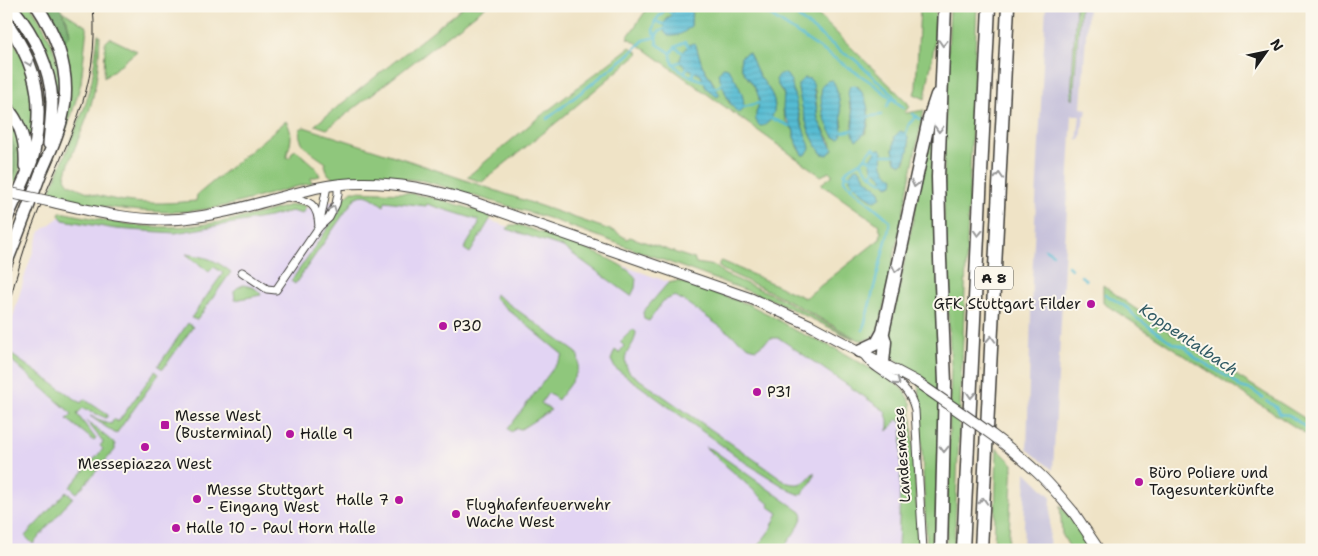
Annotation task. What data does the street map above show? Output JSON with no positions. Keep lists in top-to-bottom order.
{
  "streets": {
    "highway": ["A 8"],
    "street": ["Landesmesse"]
  },
  "one_way": ["Landesmesse"],
  "water": ["Koppentalbach"],
  "places": {
    "other": [
      "GFK Stuttgart Filder",
      "P30",
      "P31",
      "Halle 9",
      "Messepiazza West",
      "Büro Poliere und Tagesunterkünfte",
      "Messe Stuttgart - Eingang West",
      "Halle 7",
      "Flughafenfeuerwehr Wache West",
      "Halle 10 - Paul Horn Halle"
    ],
    "transit": ["Messe West (Busterminal)"]
  },
  "north": "top right"
}
